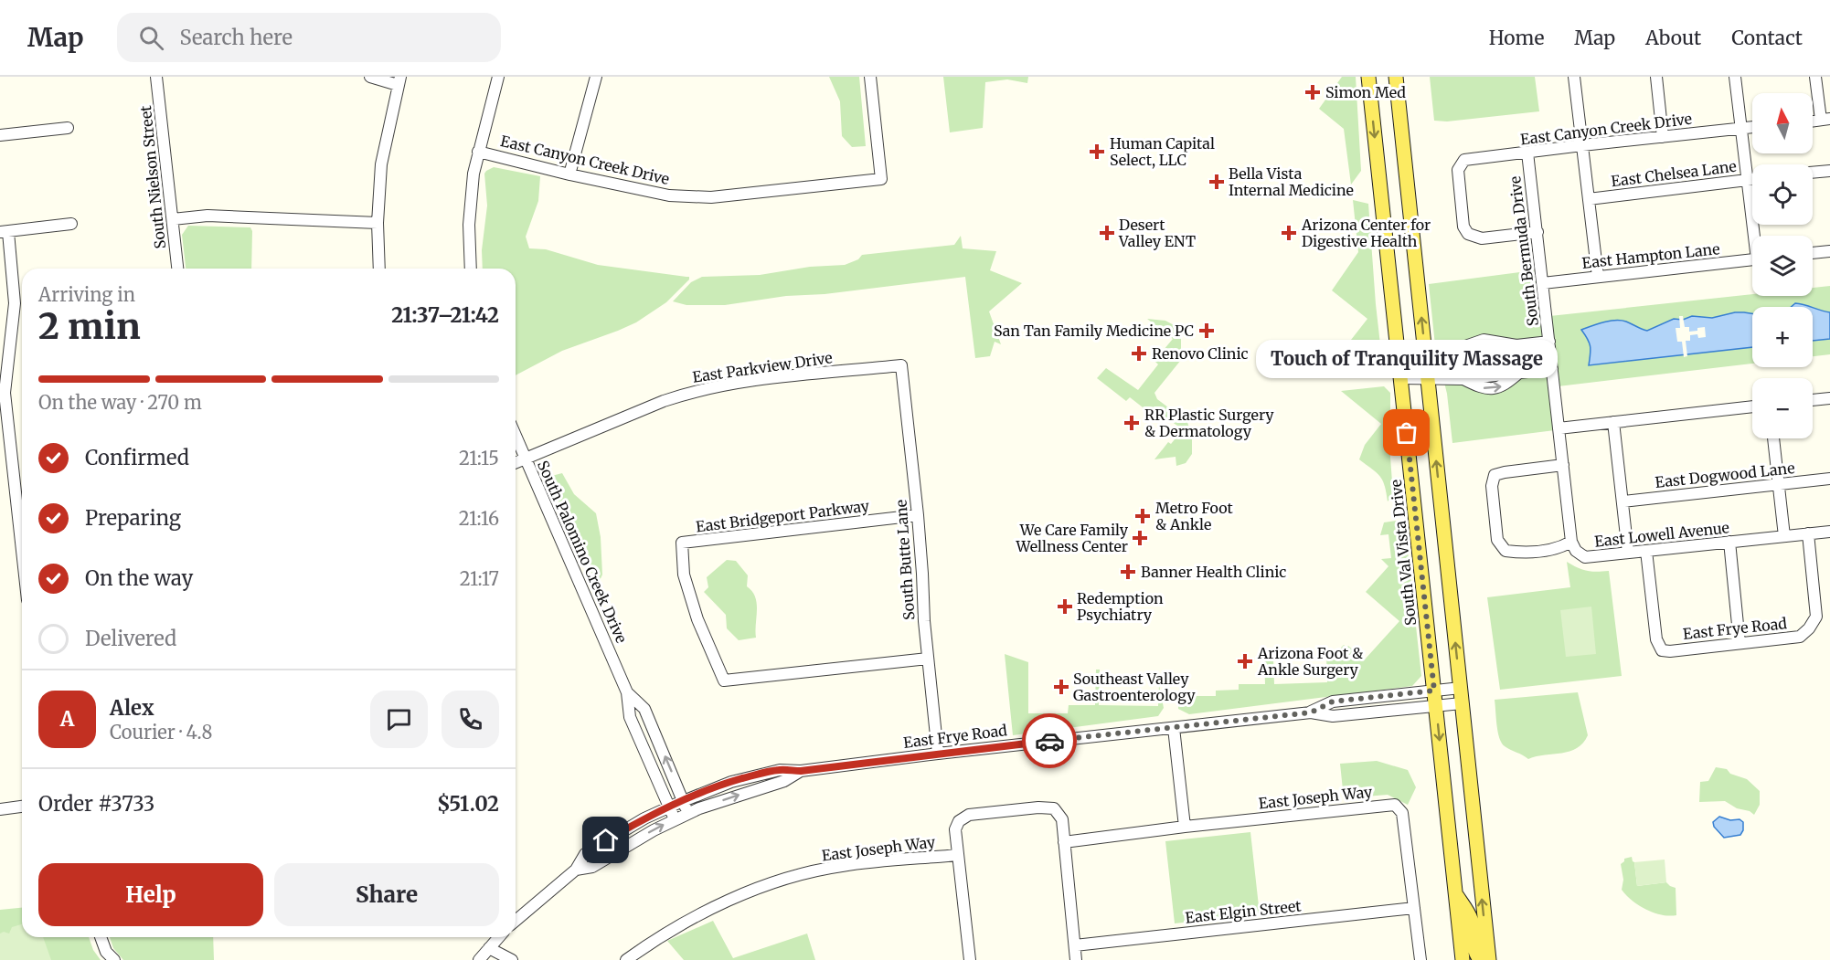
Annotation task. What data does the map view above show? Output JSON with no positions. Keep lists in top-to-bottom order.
{
  "streets": {
    "main road": ["South Val Vista Drive"],
    "street": [
      "East Canyon Creek Drive",
      "East Chelsea Lane",
      "South Nielson Street",
      "South Bermuda Drive",
      "East Hampton Lane",
      "East Parkview Drive",
      "East Dogwood Lane",
      "East Bridgeport Parkway",
      "East Lowell Avenue",
      "South Palomino Creek Drive",
      "South Butte Lane",
      "East Frye Road",
      "East Joseph Way",
      "East Elgin Street"
    ]
  },
  "crossings": [
    ["East Canyon Creek Drive", "South Bermuda Drive"],
    ["South Bermuda Drive", "East Hampton Lane"],
    ["South Bermuda Drive", "East Lowell Avenue"],
    ["East Parkview Drive", "South Palomino Creek Drive"],
    ["East Parkview Drive", "South Butte Lane"],
    ["East Bridgeport Parkway", "South Butte Lane"],
    ["East Lowell Avenue", "East Frye Road"],
    ["South Palomino Creek Drive", "East Frye Road"],
    ["South Val Vista Drive", "East Frye Road"],
    ["South Butte Lane", "East Frye Road"],
    ["East Joseph Way", "East Elgin Street"]
  ],
  "places": {
    "health": [
      "Simon Med",
      "Human Capital Select, LLC",
      "Bella Vista Internal Medicine",
      "Desert Valley ENT",
      "Arizona Center for Digestive Health",
      "San Tan Family Medicine PC",
      "Renovo Clinic",
      "RR Plastic Surgery & Dermatology",
      "Metro Foot & Ankle",
      "We Care Family Wellness Center",
      "Banner Health Clinic",
      "Redemption Psychiatry",
      "Arizona Foot & Ankle Surgery",
      "Southeast Valley Gastroenterology"
    ],
    "other": ["Touch of Tranquility Massage"]
  },
  "north": "top",
  "page": {
    "header": "Map",
    "search": "Search here",
    "nav": [
      "Home",
      "Map",
      "About",
      "Contact"
    ],
    "map_buttons": ["+", "−"],
    "heading": ["2 min", "Arriving in", "21:37–21:42"],
    "panel": [
      "Alex",
      "Courier · 4.8",
      "Order #3733",
      "$51.02"
    ],
    "bubble": "Touch of Tranquility Massage",
    "bar": "On the way · 270 m",
    "list": [
      ["Confirmed", "21:15"],
      ["Preparing", "21:16"],
      ["On the way", "21:17"],
      "Delivered"
    ],
    "round": "A",
    "buttons": ["Help", "Share"]
  }
}
